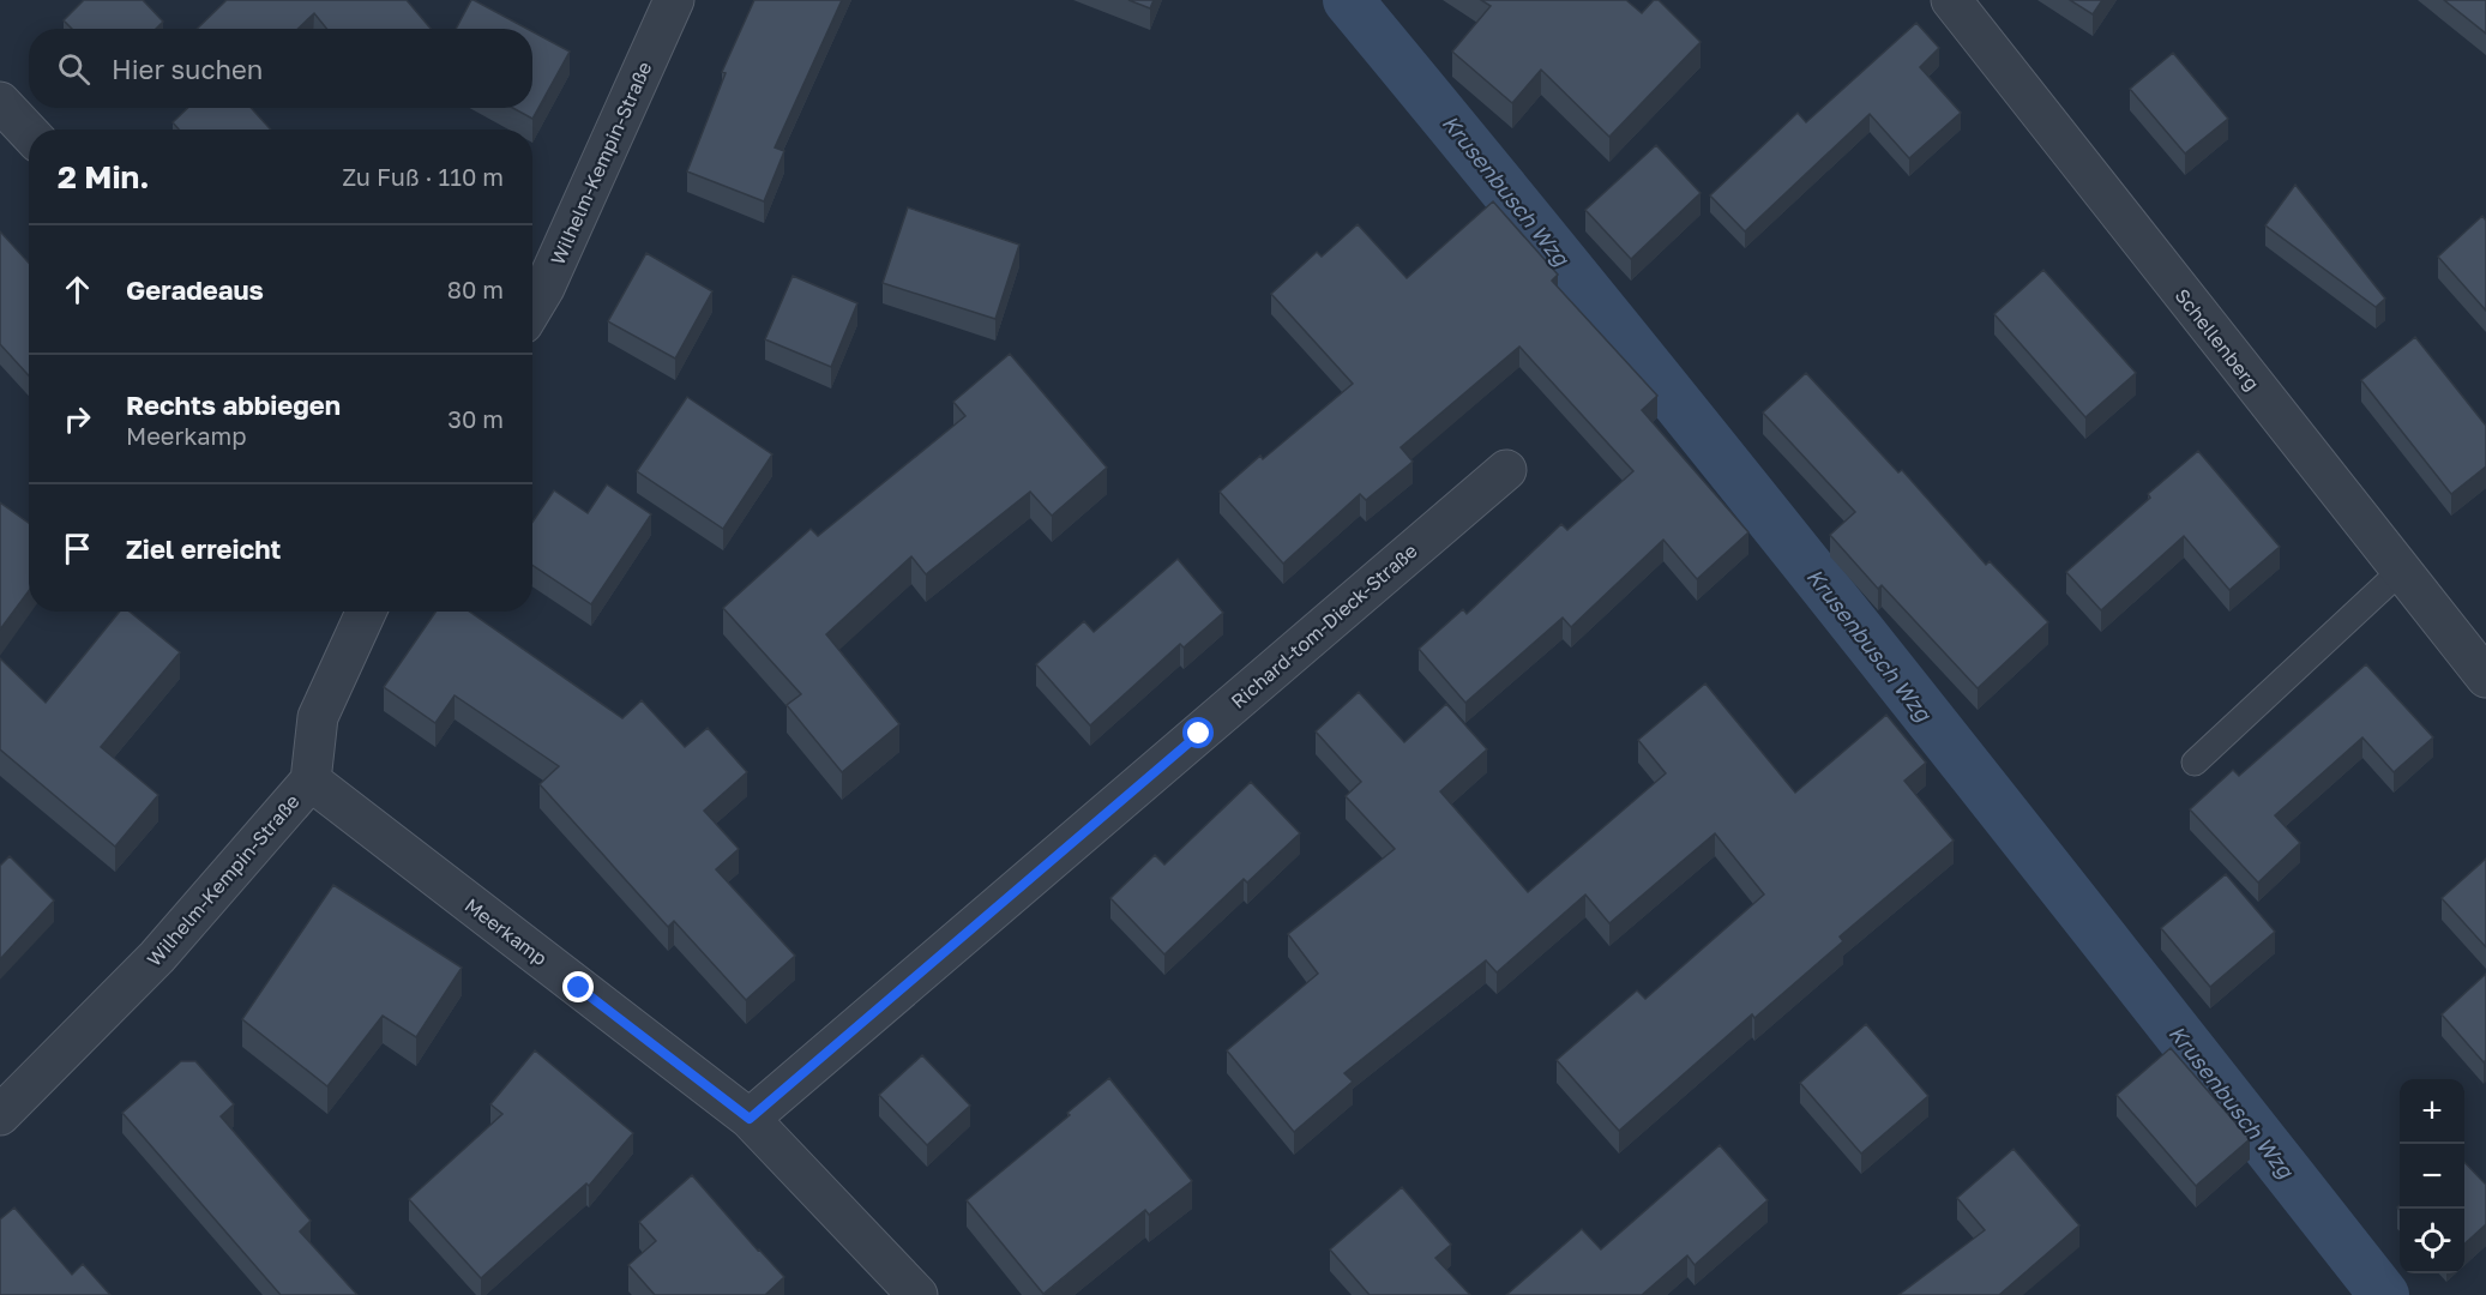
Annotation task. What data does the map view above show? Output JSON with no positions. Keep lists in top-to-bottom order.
{
  "streets": {
    "street": [
      "Wilhelm-Kempin-Straße",
      "Schellenberg",
      "Richard-tom-Dieck-Straße",
      "Meerkamp"
    ]
  },
  "crossings": [
    ["Wilhelm-Kempin-Straße", "Meerkamp"],
    ["Richard-tom-Dieck-Straße", "Meerkamp"]
  ],
  "water": ["Krusenbusch Wzg"],
  "page": {
    "search": "Hier suchen",
    "heading": ["2 Min.", "Zu Fuß · 110 m"],
    "list": [
      ["Geradeaus", "80 m"],
      ["Rechts abbiegen", "Meerkamp", "30 m"],
      "Ziel erreicht"
    ],
    "map_buttons": ["+", "−"]
  }
}
